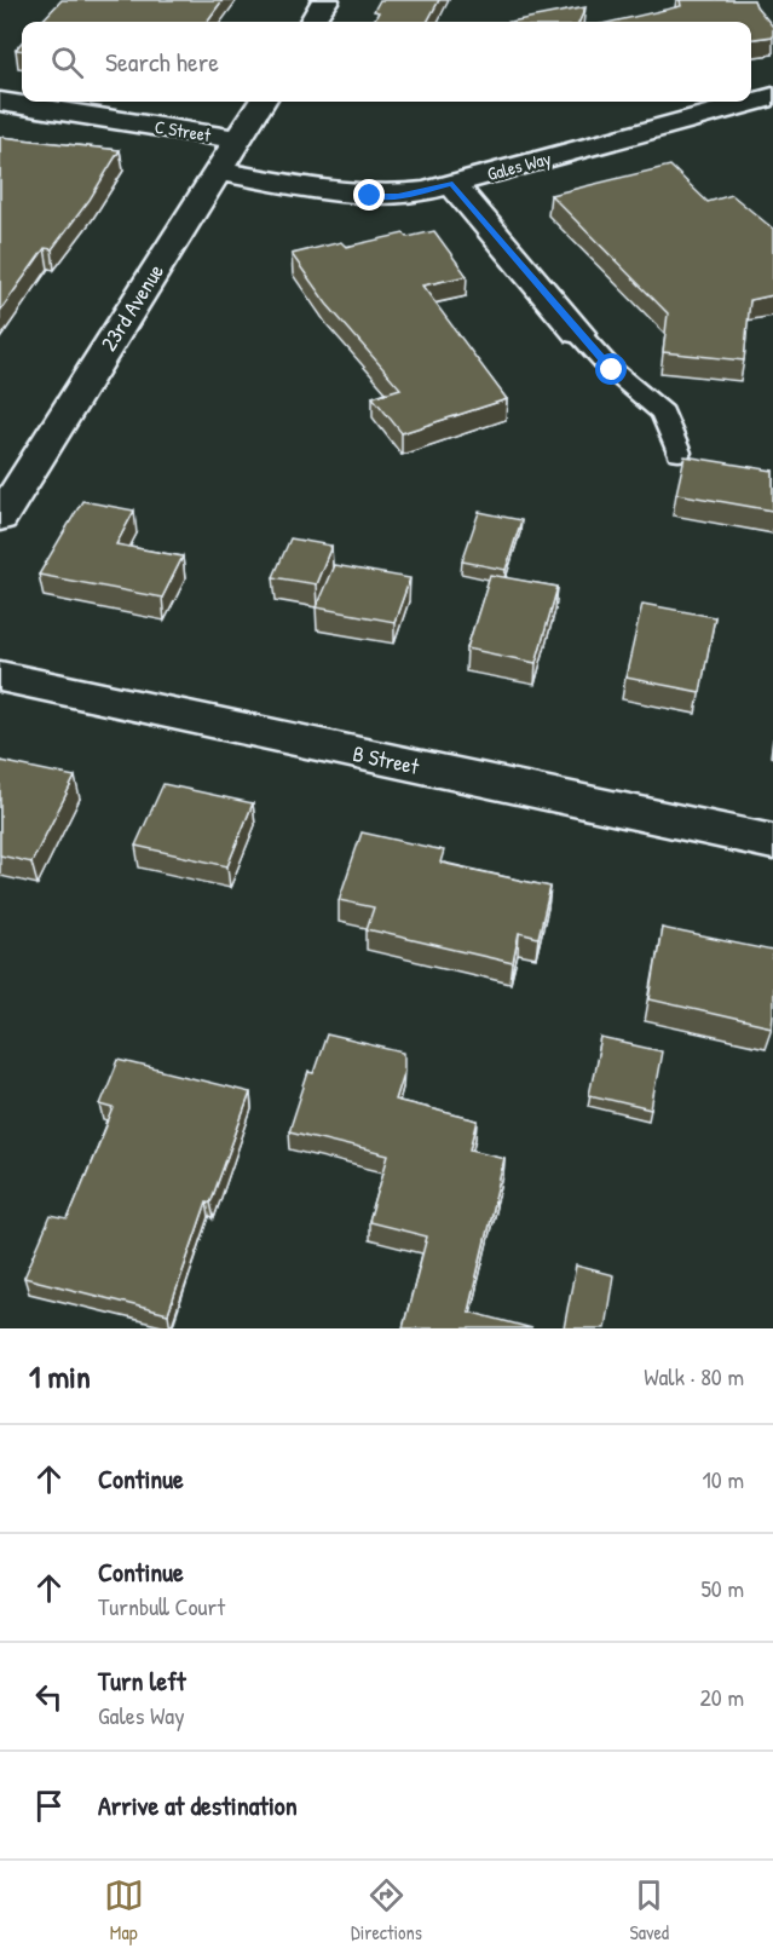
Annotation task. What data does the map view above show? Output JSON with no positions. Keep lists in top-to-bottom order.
{
  "streets": {
    "street": [
      "C Street",
      "Gales Way",
      "23rd Avenue",
      "B Street"
    ]
  },
  "crossings": [
    ["C Street", "23rd Avenue"],
    ["Gales Way", "23rd Avenue"]
  ],
  "page": {
    "search": "Search here",
    "heading": ["1 min", "Walk · 80 m"],
    "list": [
      ["Continue", "10 m"],
      ["Continue", "Turnbull Court", "50 m"],
      ["Turn left", "Gales Way", "20 m"],
      "Arrive at destination"
    ],
    "nav": ["Map", "Directions", "Saved"]
  }
}
